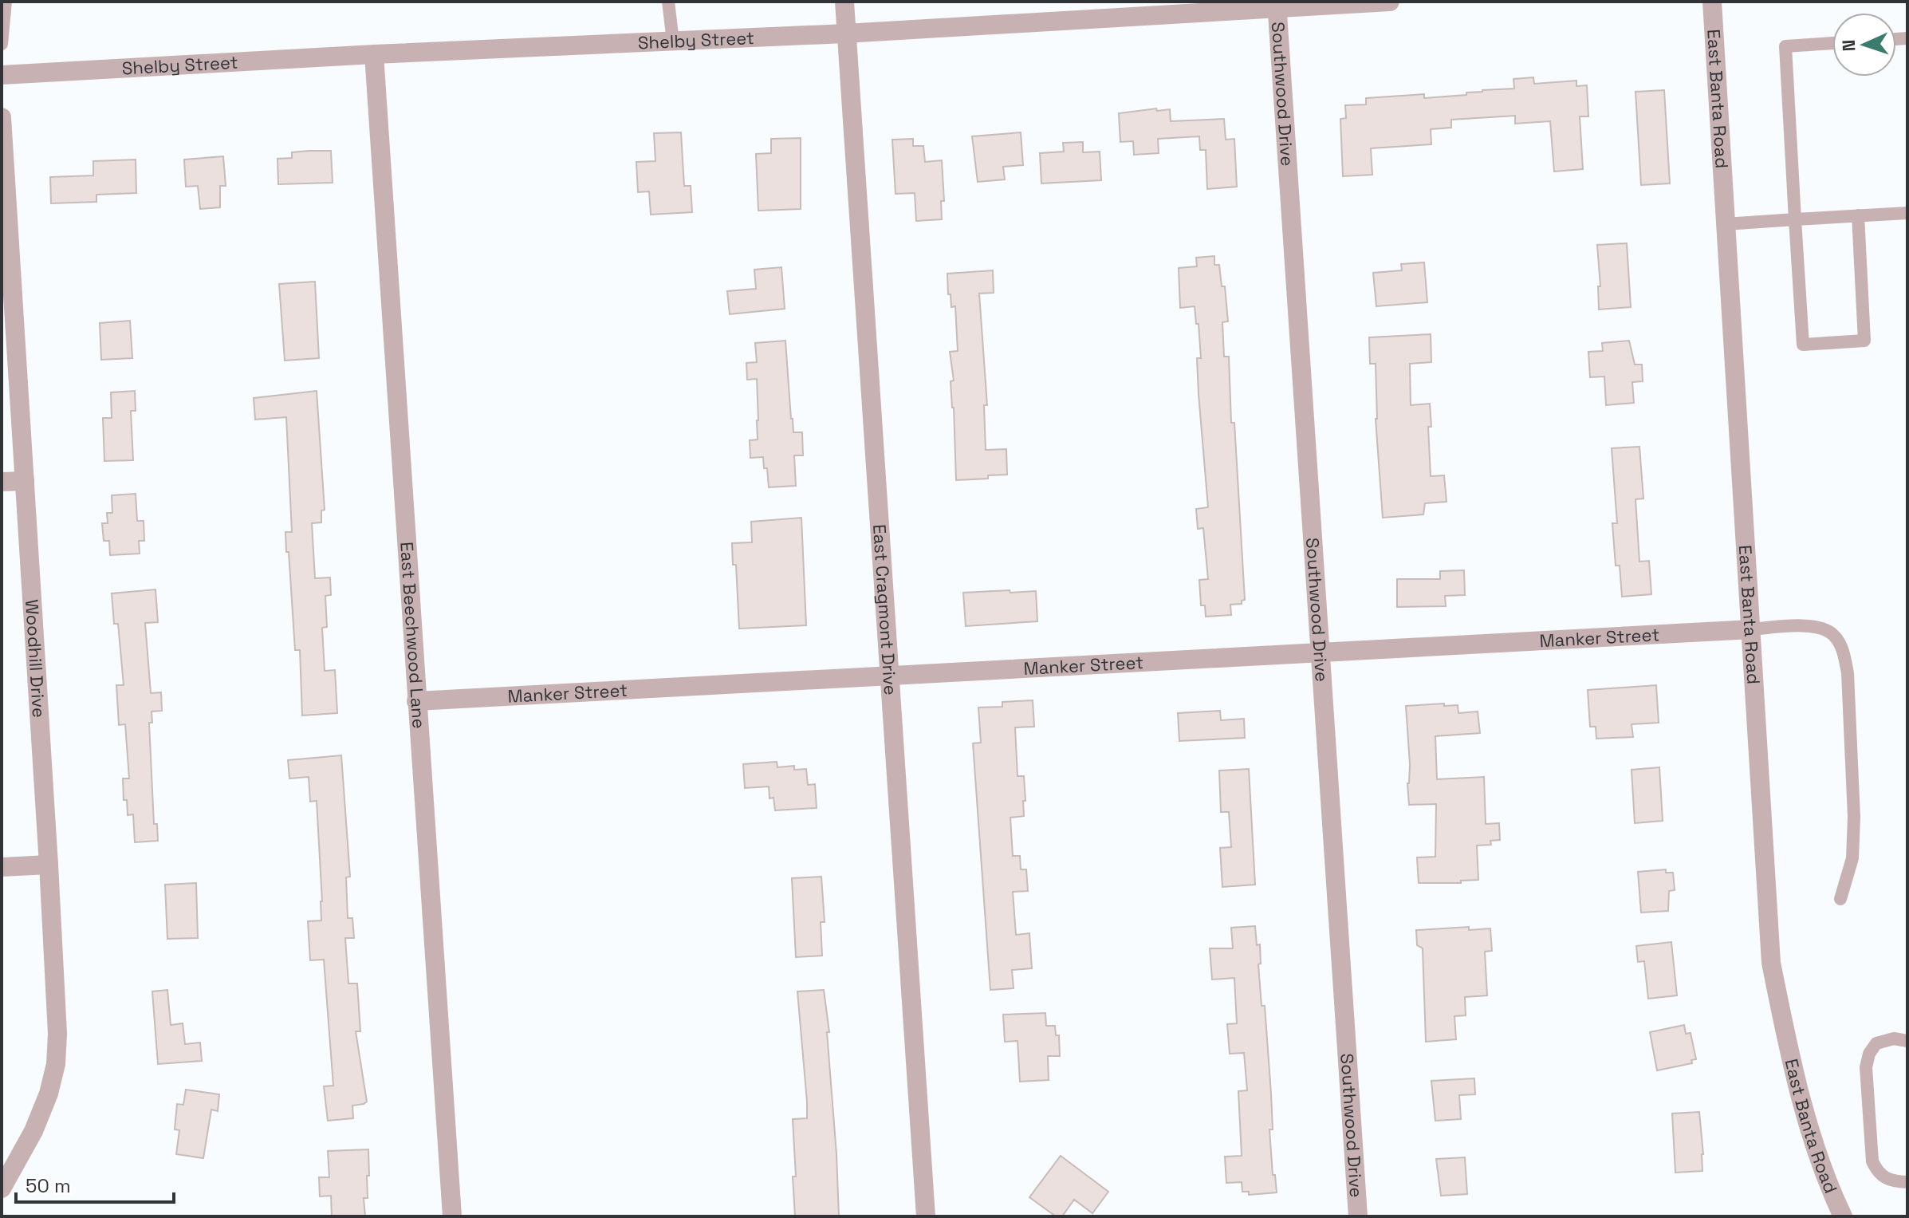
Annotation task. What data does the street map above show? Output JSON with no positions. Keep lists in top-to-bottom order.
{
  "streets": {
    "street": [
      "Shelby Street",
      "Southwood Drive",
      "East Banta Road",
      "East Cragmont Drive",
      "East Beechwood Lane",
      "Manker Street",
      "Woodhill Drive"
    ]
  },
  "crossings": [
    ["Shelby Street", "Southwood Drive"],
    ["Shelby Street", "East Cragmont Drive"],
    ["Shelby Street", "East Beechwood Lane"],
    ["Southwood Drive", "Manker Street"],
    ["East Banta Road", "Manker Street"],
    ["East Cragmont Drive", "Manker Street"],
    ["East Beechwood Lane", "Manker Street"]
  ],
  "scale_bar": "50 m",
  "north": "left"
}
